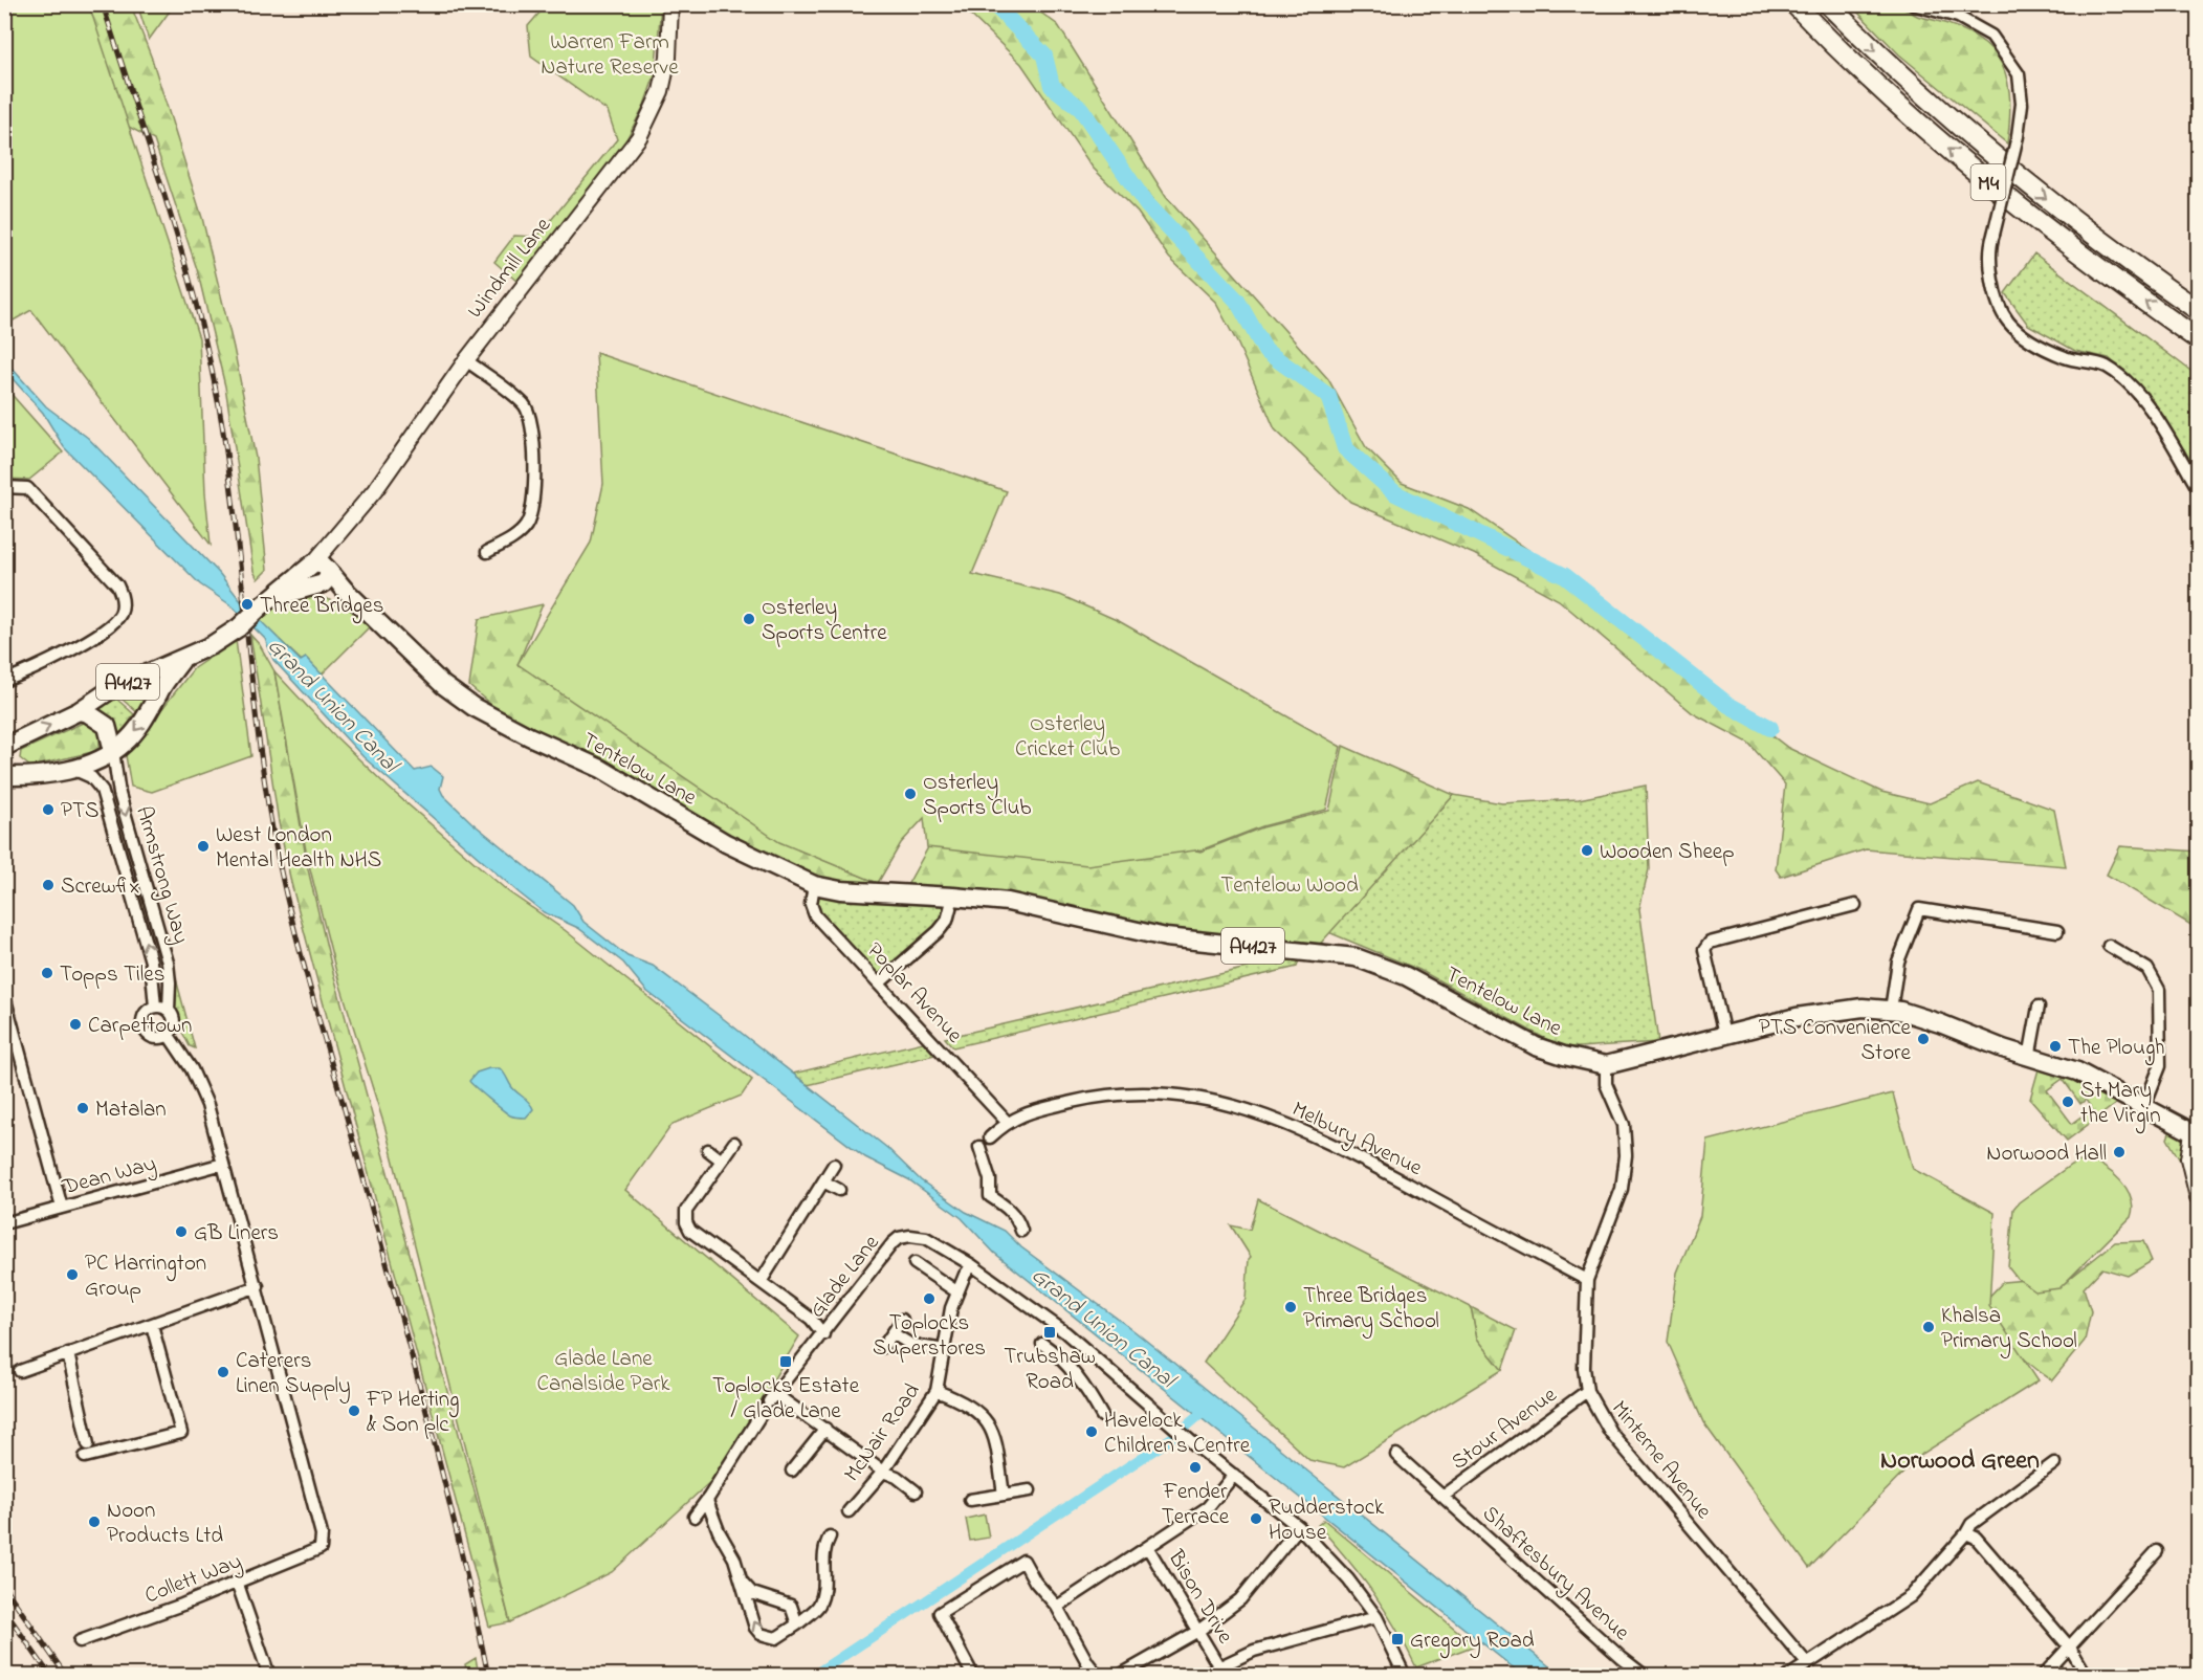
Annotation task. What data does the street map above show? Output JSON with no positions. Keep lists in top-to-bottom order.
{
  "streets": {
    "highway": ["M4"],
    "main road": ["Windmill Lane", "A4127", "Tentelow Lane"],
    "street": [
      "Armstrong Way",
      "Poplar Avenue",
      "Melbury Avenue",
      "Dean Way",
      "Glade Lane",
      "Stour Avenue",
      "McNair Road",
      "Minterne Avenue",
      "Shaftesbury Avenue",
      "Collett Way",
      "Bison Drive"
    ]
  },
  "crossings": [
    ["Windmill Lane", "Tentelow Lane"],
    ["Windmill Lane", "Armstrong Way"],
    ["Tentelow Lane", "Poplar Avenue"],
    ["Tentelow Lane", "Minterne Avenue"],
    ["Poplar Avenue", "Melbury Avenue"],
    ["Melbury Avenue", "Minterne Avenue"],
    ["Glade Lane", "McNair Road"],
    ["Stour Avenue", "Minterne Avenue"],
    ["Stour Avenue", "Shaftesbury Avenue"]
  ],
  "districts": ["Norwood Green"],
  "water": ["Grand Union Canal"],
  "parks": [
    "Warren Farm Nature Reserve",
    "Osterley Cricket Club",
    "Tentelow Wood",
    "Glade Lane Canalside Park"
  ],
  "places": {
    "other": [
      "Three Bridges",
      "Osterley Sports Centre",
      "Osterley Sports Club",
      "PTS",
      "West London Mental Health NHS",
      "Wooden Sheep",
      "Screwfix",
      "Topps Tiles",
      "Carpettown",
      "PTS Convenience Store",
      "The Plough",
      "St Mary the Virgin",
      "Matalan",
      "Norwood Hall",
      "GB Liners",
      "PC Harrington Group",
      "Toplocks Superstores",
      "Three Bridges Primary School",
      "Khalsa Primary School",
      "Caterers Linen Supply",
      "FP Herting & Son plc",
      "Havelock Children's Centre",
      "Fender Terrace",
      "Rudderstock House",
      "Noon Products Ltd"
    ],
    "transit": ["Trubshaw Road", "Toplocks Estate / Glade Lane", "Gregory Road"]
  }
}
